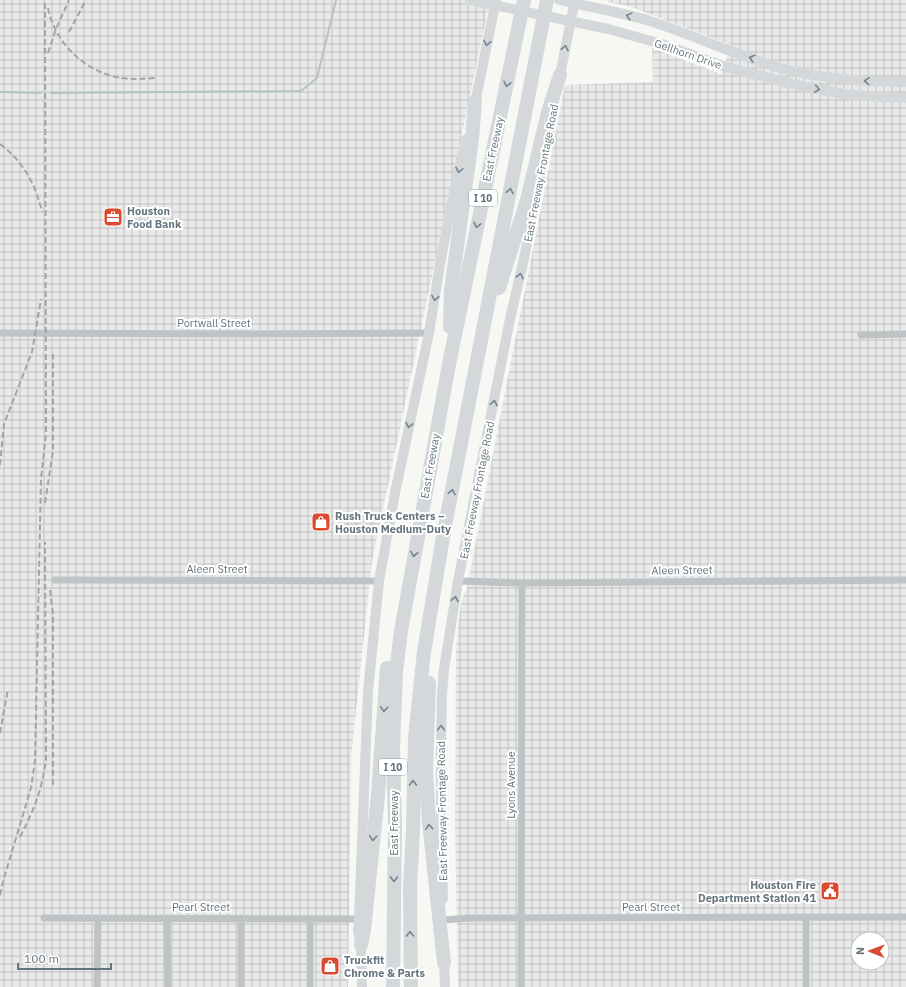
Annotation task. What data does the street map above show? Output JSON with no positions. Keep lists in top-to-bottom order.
{
  "streets": {
    "highway": ["East Freeway", "I 10"],
    "main road": ["Gellhorn Drive", "East Freeway Frontage Road"],
    "street": [
      "Portwall Street",
      "Aleen Street",
      "Lyons Avenue",
      "Pearl Street"
    ]
  },
  "crossings": [
    ["Gellhorn Drive", "East Freeway Frontage Road"],
    ["East Freeway Frontage Road", "Aleen Street"],
    ["East Freeway Frontage Road", "Pearl Street"],
    ["Aleen Street", "Lyons Avenue"],
    ["Lyons Avenue", "Pearl Street"]
  ],
  "places": {
    "office": ["Houston Food Bank"],
    "shop": ["Rush Truck Centers – Houston Medium-Duty", "Truckfit Chrome & Parts"],
    "public building": ["Houston Fire Department Station 41"]
  },
  "scale_bar": "100 m",
  "north": "left"
}
